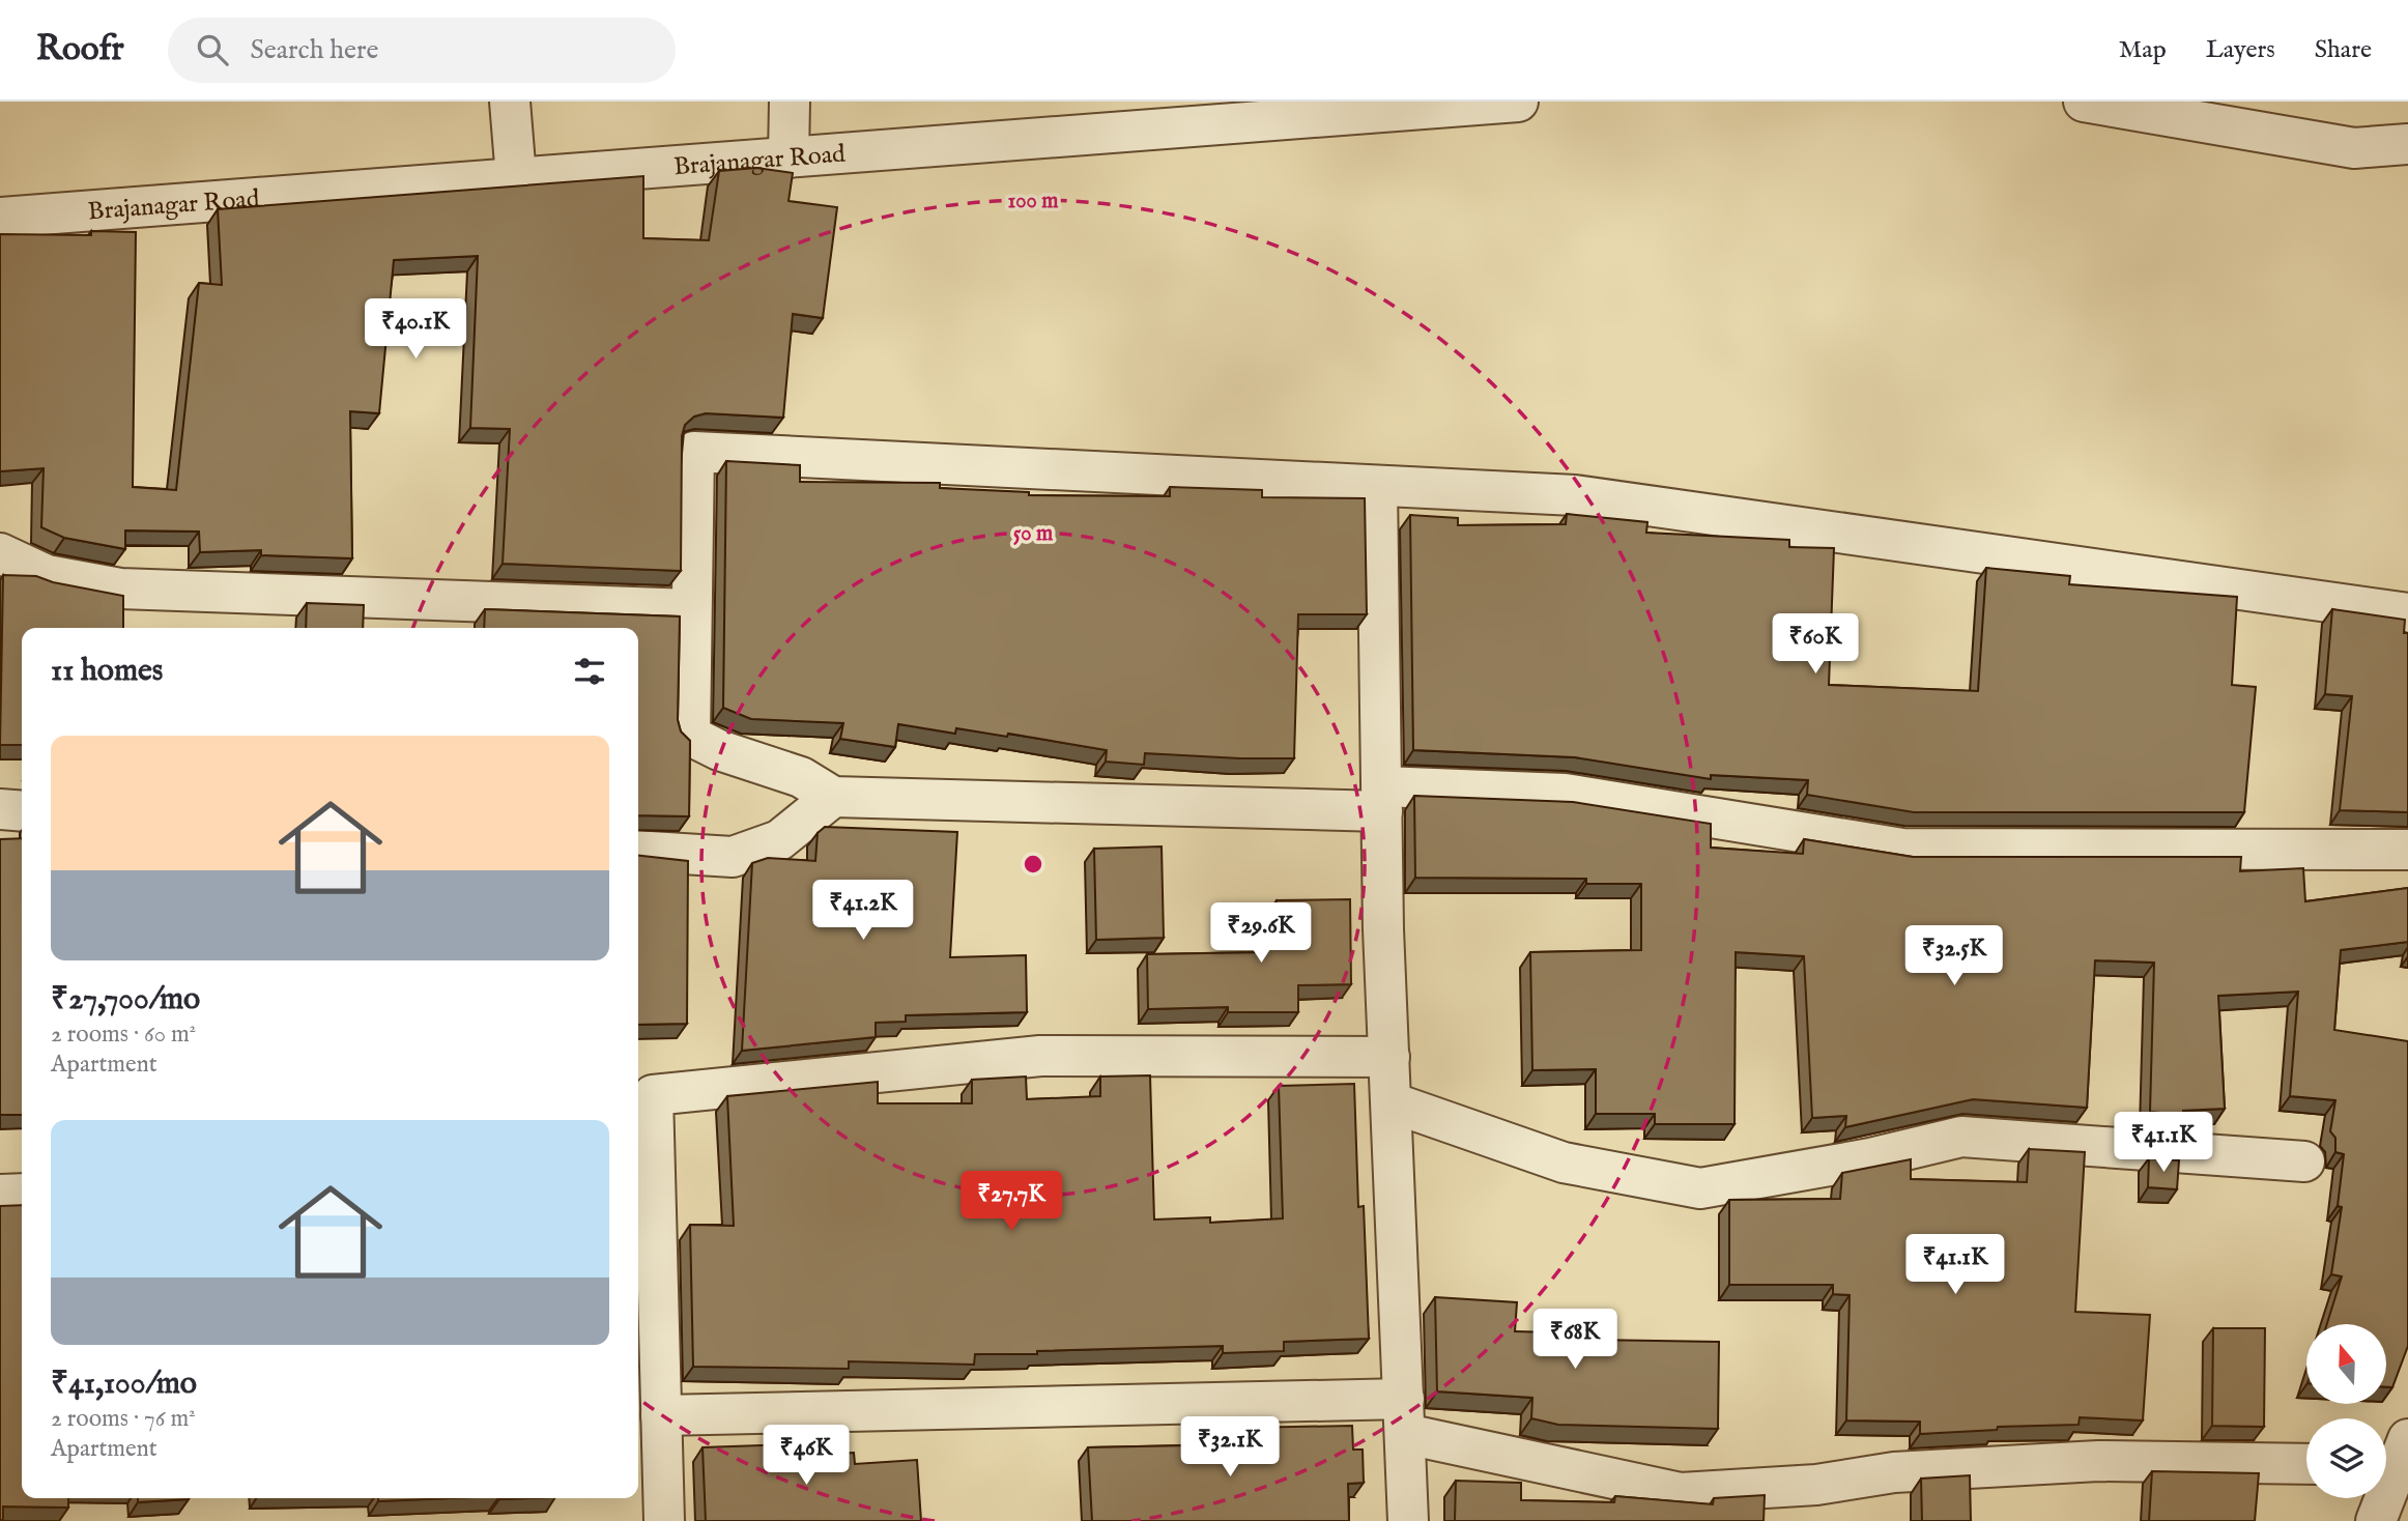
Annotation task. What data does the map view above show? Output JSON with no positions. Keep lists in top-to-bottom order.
{
  "streets": {
    "street": ["Brajanagar Road"]
  },
  "north": "top",
  "page": {
    "header": "Roofr",
    "search": "Search here",
    "nav": ["Map", "Layers", "Share"],
    "price": [
      "₹40.1K",
      "₹60K",
      "₹41.2K",
      "₹29.6K",
      "₹32.5K",
      "₹41.1K",
      "₹27.7K",
      "₹41.1K",
      "₹68K",
      "₹32.1K",
      "₹46K"
    ],
    "heading": "11 homes",
    "list": [
      {
        "name": "₹27,700/mo",
        "note": "2 rooms · 60 m² · Apartment"
      },
      {
        "name": "₹41,100/mo",
        "note": "2 rooms · 76 m² · Apartment"
      }
    ]
  },
  "rings": ["100 m", "50 m"]
}
